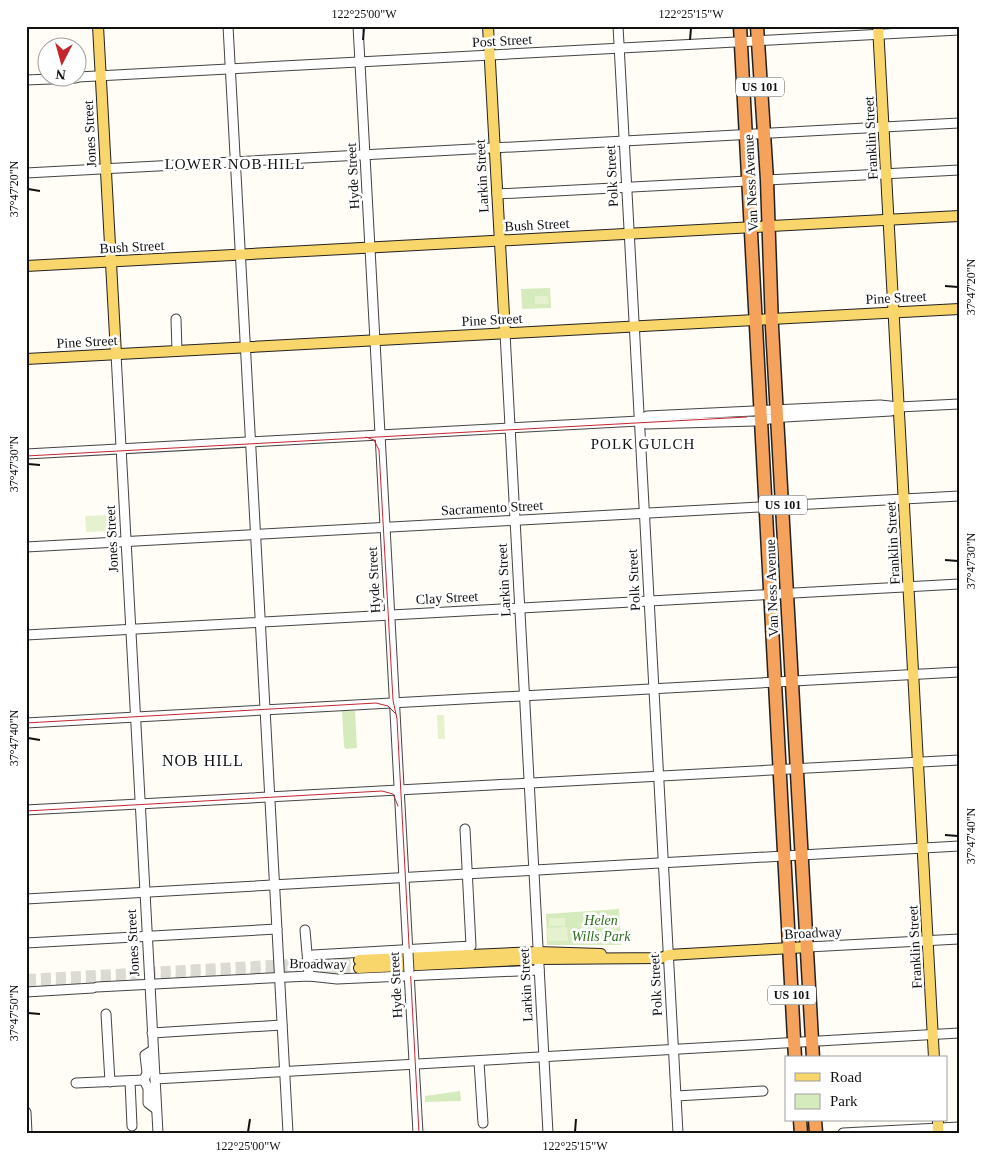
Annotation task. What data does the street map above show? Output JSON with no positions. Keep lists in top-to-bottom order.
{
  "streets": {
    "highway": ["US 101", "Van Ness Avenue"],
    "main road": [
      "Jones Street",
      "Franklin Street",
      "Larkin Street",
      "Bush Street",
      "Pine Street",
      "Broadway"
    ],
    "street": [
      "Post Street",
      "Hyde Street",
      "Polk Street",
      "Sacramento Street",
      "Clay Street"
    ]
  },
  "crossings": [
    ["Post Street", "Jones Street"],
    ["Post Street", "Franklin Street"],
    ["Post Street", "Hyde Street"],
    ["Post Street", "Larkin Street"],
    ["Post Street", "Polk Street"],
    ["Post Street", "Van Ness Avenue"],
    ["Jones Street", "Bush Street"],
    ["Jones Street", "Pine Street"],
    ["Jones Street", "Sacramento Street"],
    ["Jones Street", "Clay Street"],
    ["Jones Street", "Broadway"],
    ["Franklin Street", "Bush Street"],
    ["Franklin Street", "Pine Street"],
    ["Franklin Street", "Sacramento Street"],
    ["Franklin Street", "Clay Street"],
    ["Franklin Street", "Broadway"],
    ["Hyde Street", "Bush Street"],
    ["Hyde Street", "Pine Street"],
    ["Hyde Street", "Sacramento Street"],
    ["Hyde Street", "Clay Street"],
    ["Hyde Street", "Broadway"],
    ["Larkin Street", "Bush Street"],
    ["Larkin Street", "Pine Street"],
    ["Larkin Street", "Sacramento Street"],
    ["Larkin Street", "Clay Street"],
    ["Larkin Street", "Broadway"],
    ["Polk Street", "Bush Street"],
    ["Polk Street", "Pine Street"],
    ["Polk Street", "Sacramento Street"],
    ["Polk Street", "Clay Street"],
    ["Polk Street", "Broadway"],
    ["Van Ness Avenue", "Bush Street"],
    ["Van Ness Avenue", "Pine Street"],
    ["Van Ness Avenue", "Sacramento Street"],
    ["Van Ness Avenue", "Clay Street"],
    ["Van Ness Avenue", "Broadway"]
  ],
  "districts": ["LOWER NOB HILL", "POLK GULCH", "NOB HILL"],
  "parks": ["Helen Wills Park"],
  "legend": ["Road", "Park"],
  "north": "bottom",
  "coordinates": [
    "122°25'00\"W",
    "122°25'15\"W",
    "37°47'20\"N",
    "37°47'30\"N",
    "37°47'40\"N",
    "37°47'50\"N"
  ]
}
